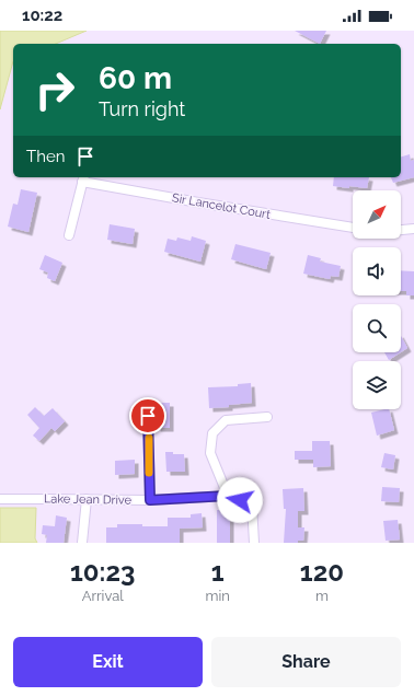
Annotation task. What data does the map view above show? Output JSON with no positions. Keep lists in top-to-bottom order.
{
  "streets": {
    "street": ["Sir Lancelot Court", "Lake Jean Drive"]
  },
  "north": "top right",
  "page": {
    "status": "10:22",
    "turn": ["60 m", "Turn right"],
    "then": "Then",
    "eta": [
      "10:23",
      "Arrival",
      "1",
      "min",
      "120",
      "m"
    ],
    "buttons": ["Exit", "Share"]
  }
}
